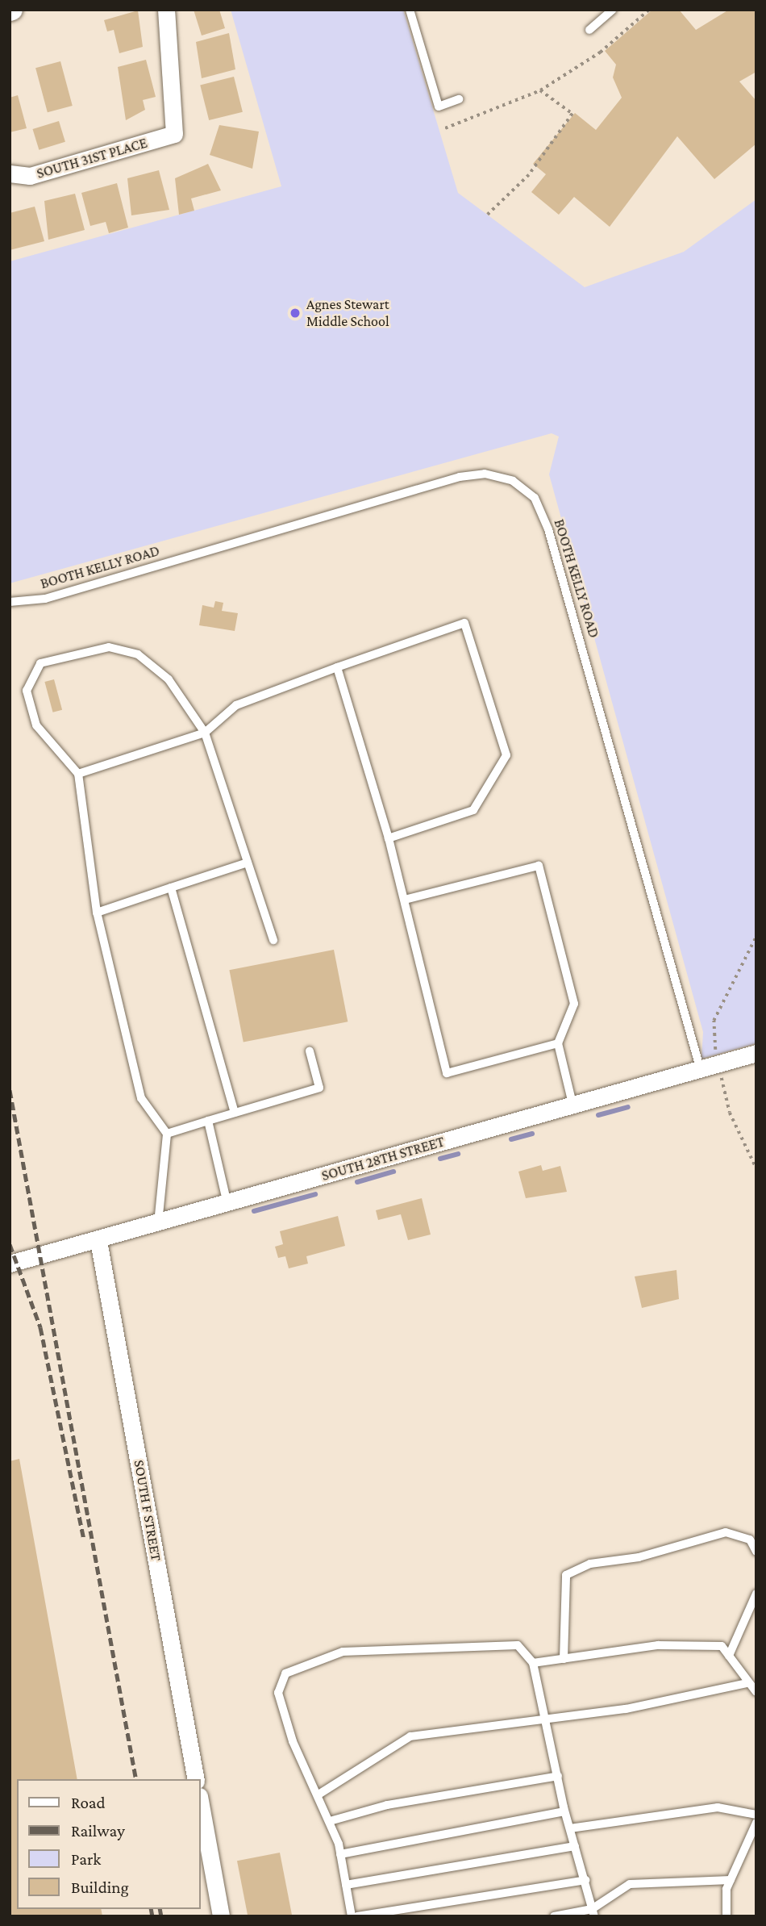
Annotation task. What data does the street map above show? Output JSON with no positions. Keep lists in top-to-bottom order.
{
  "streets": {
    "street": ["SOUTH 31ST PLACE", "SOUTH 28TH STREET", "SOUTH F STREET"],
    "lane": ["BOOTH KELLY ROAD"]
  },
  "crossings": [
    ["BOOTH KELLY ROAD", "SOUTH 28TH STREET"],
    ["SOUTH 28TH STREET", "SOUTH F STREET"]
  ],
  "places": ["Agnes Stewart Middle School"],
  "legend": [
    "Road",
    "Railway",
    "Park",
    "Building"
  ]
}
